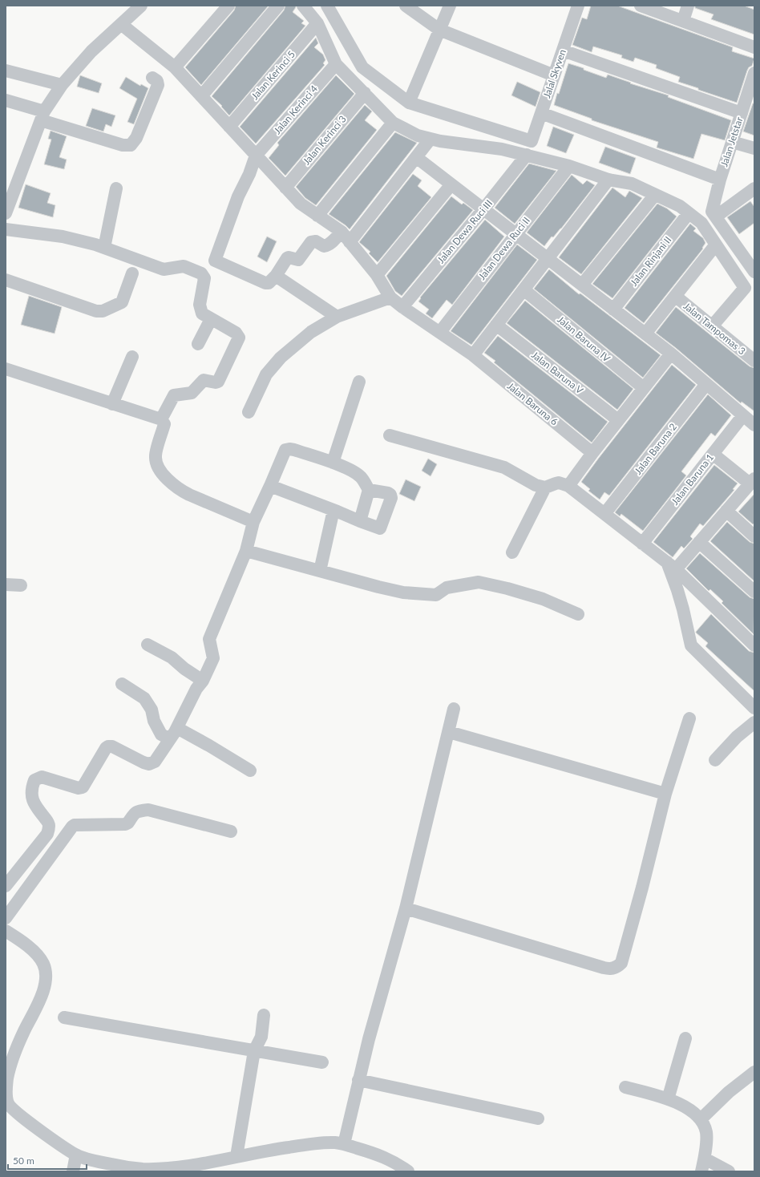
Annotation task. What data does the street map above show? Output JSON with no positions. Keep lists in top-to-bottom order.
{
  "streets": {
    "street": [
      "Jalal Skyven",
      "Jalan Kerinci 5",
      "Jalan Kerinci 4",
      "Jalan Kerinci 3",
      "Jalan Jetstar",
      "Jalan Dewa Ruci III",
      "Jalan Dewa Ruci II",
      "Jalan Rinjani II",
      "Jalan Tampomas 3",
      "Jalan Baruna IV",
      "Jalan Baruna V",
      "Jalan Baruna 6",
      "Jalan Baruna 2",
      "Jalan Baruna 1"
    ]
  },
  "crossings": [
    ["Jalan Dewa Ruci III", "Jalan Baruna 6"],
    ["Jalan Dewa Ruci II", "Jalan Baruna 6"]
  ],
  "scale_bar": "50 m"
}
